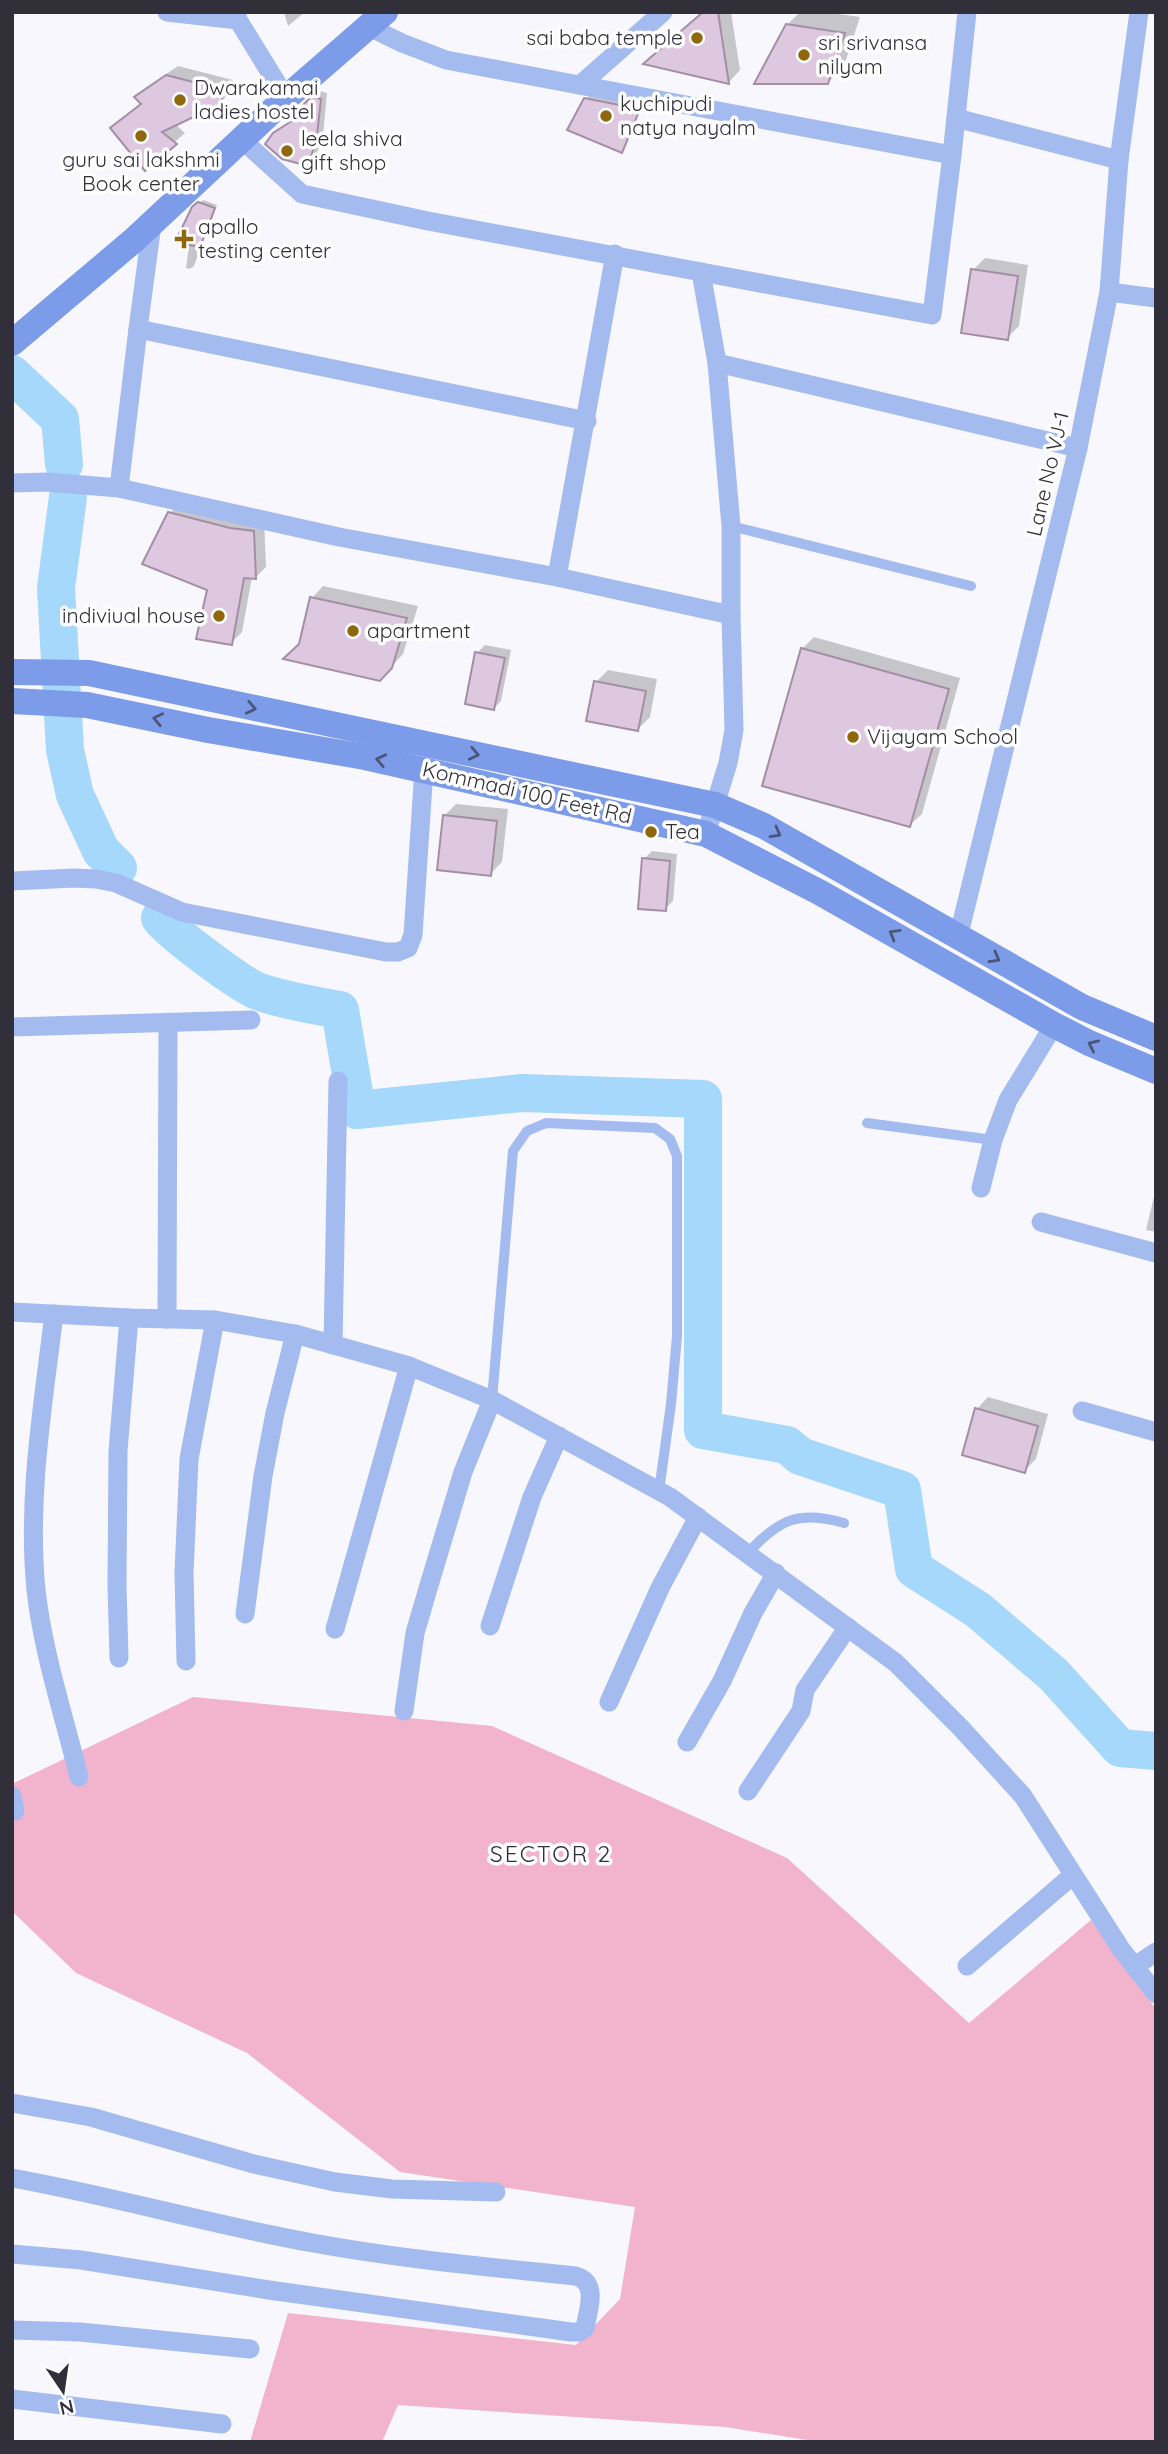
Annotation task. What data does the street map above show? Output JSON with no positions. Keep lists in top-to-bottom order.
{
  "streets": {
    "main road": ["Kommadi 100 Feet Rd"],
    "street": ["Lane No VJ-1"]
  },
  "districts": ["SECTOR 2"],
  "places": {
    "other": [
      "sai baba temple",
      "sri srivansa nilyam",
      "Dwarakamai ladies hostel",
      "kuchipudi natya nayalm",
      "guru sai lakshmi Book center",
      "leela shiva gift shop",
      "indiviual house",
      "apartment",
      "Vijayam School",
      "Tea"
    ],
    "health": ["apallo testing center"]
  },
  "north": "bottom"
}
